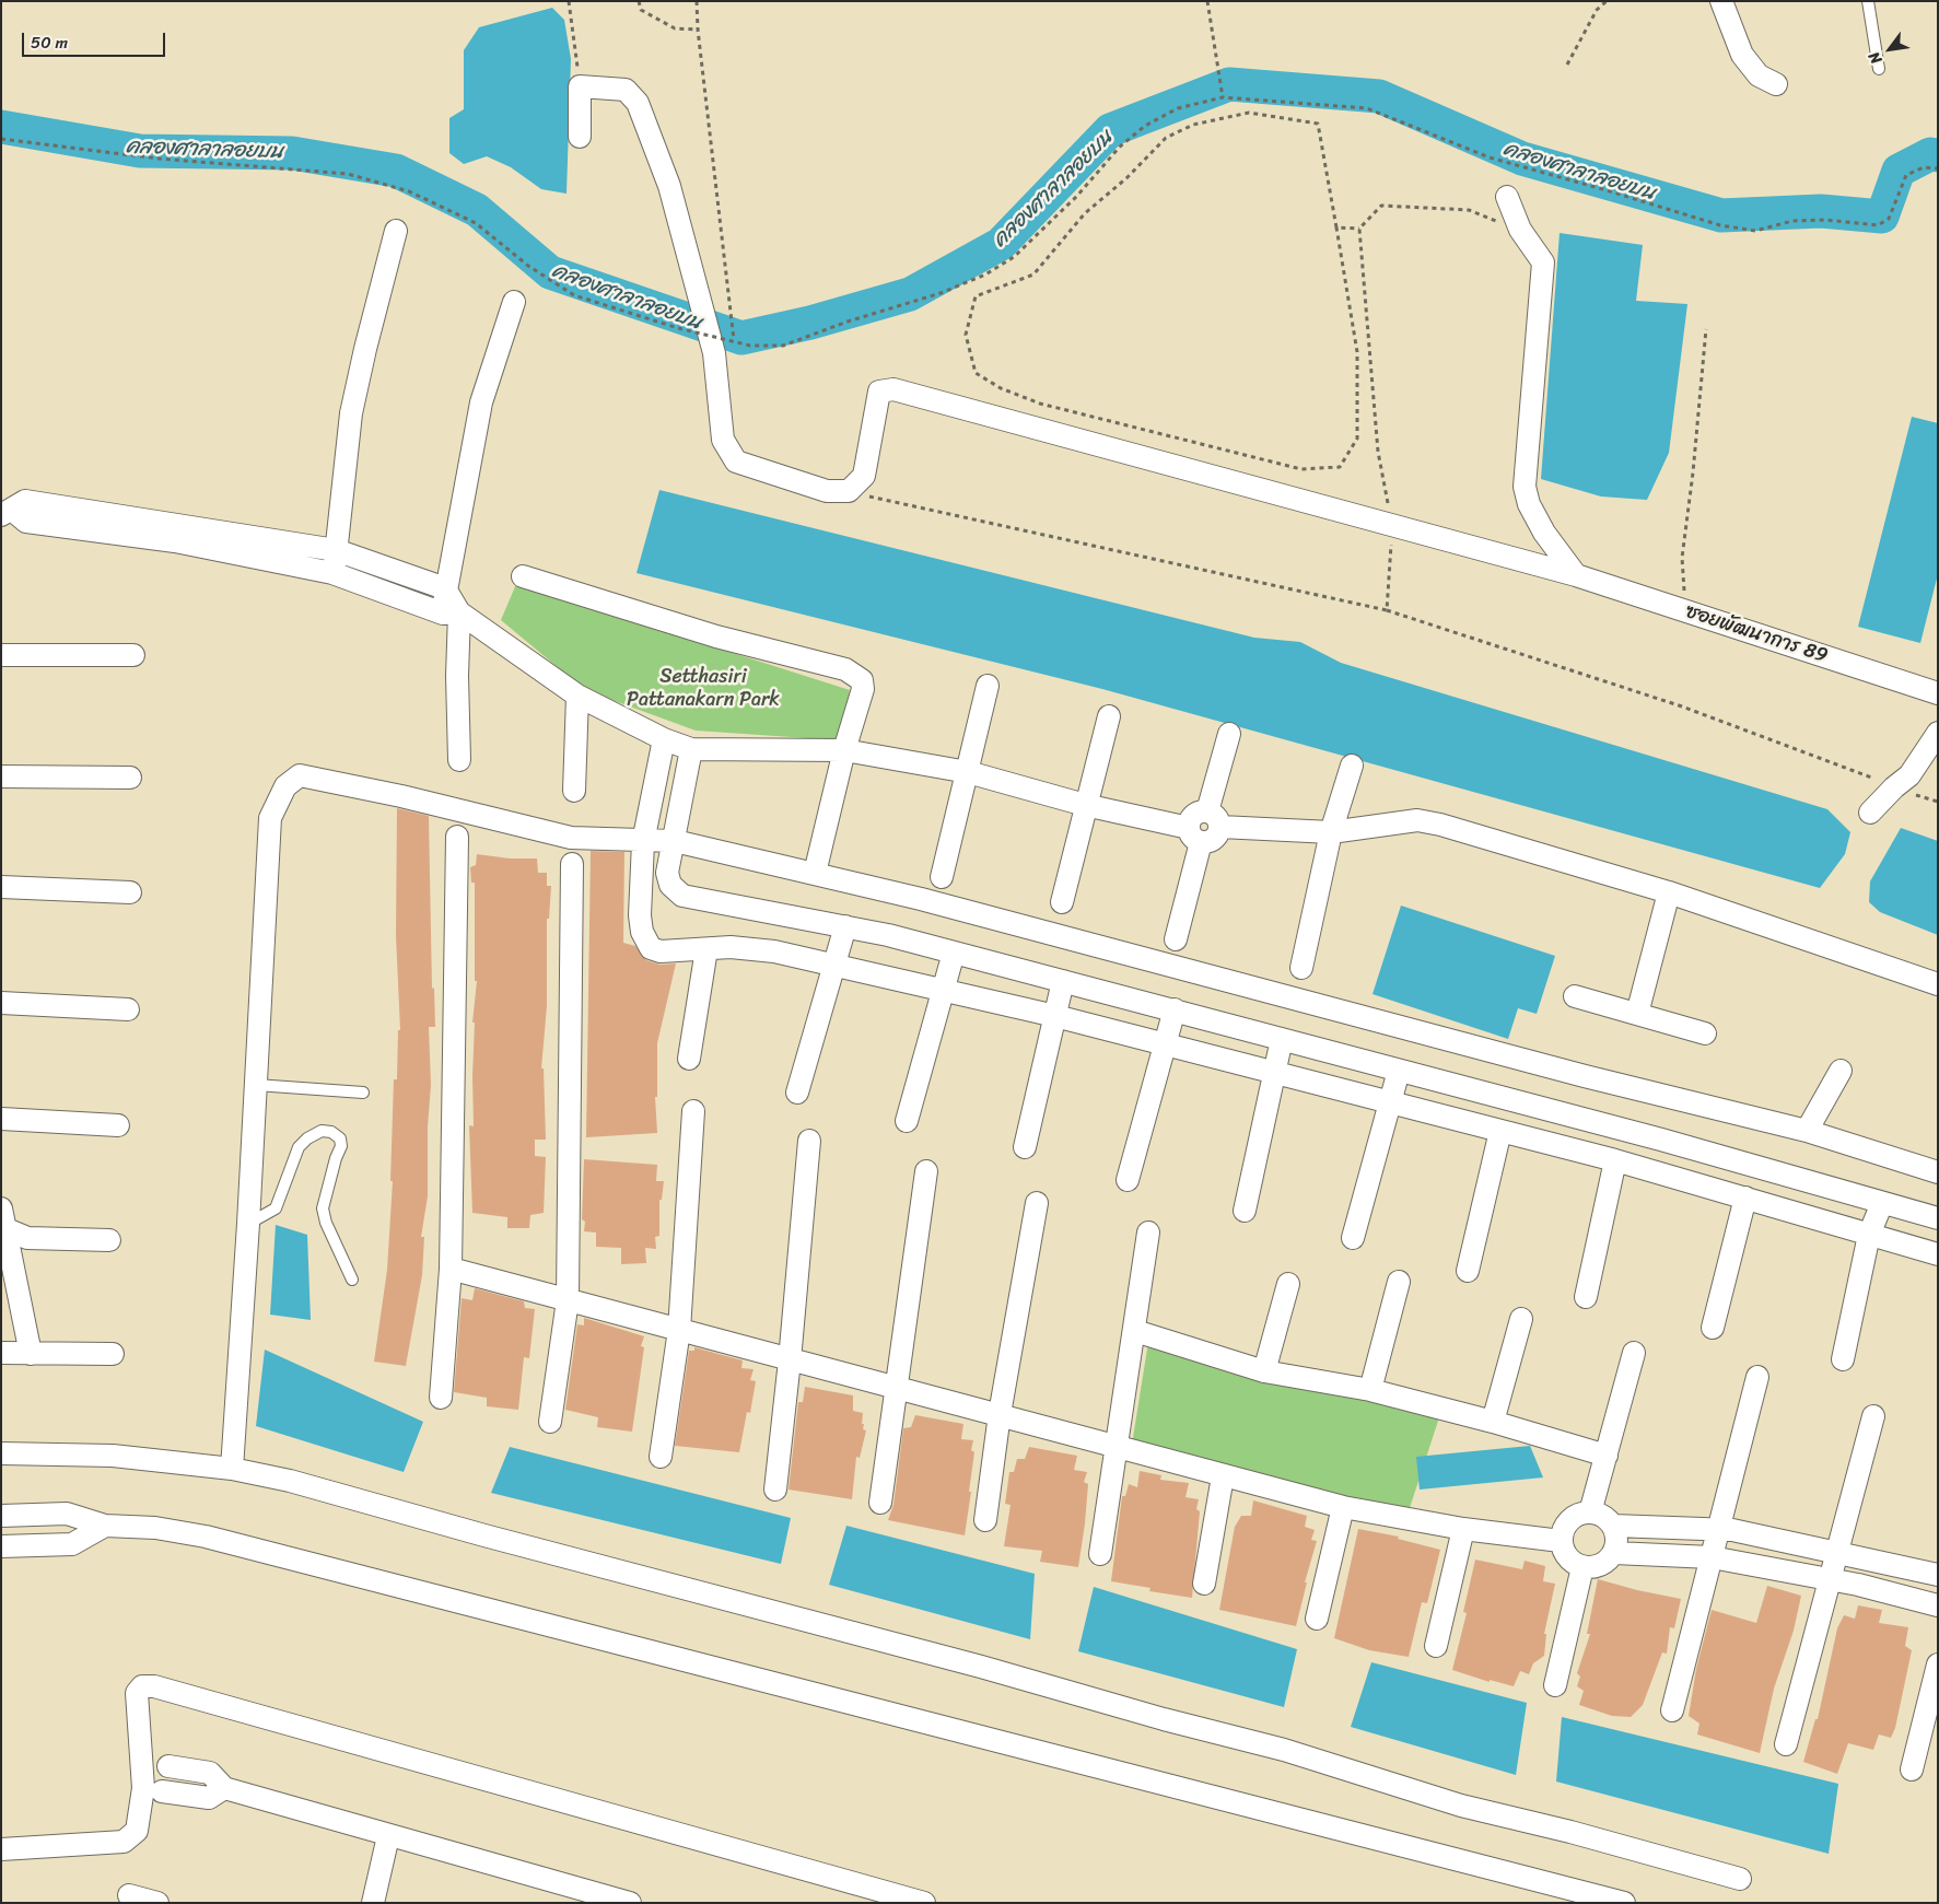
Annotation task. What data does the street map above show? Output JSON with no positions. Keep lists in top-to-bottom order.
{
  "streets": {
    "street": ["ซอยพัฒนาการ 89"]
  },
  "water": ["คลองศาลาลอยบน"],
  "parks": ["Setthasiri Pattanakarn Park"],
  "scale_bar": "50 m",
  "north": "bottom left"
}
